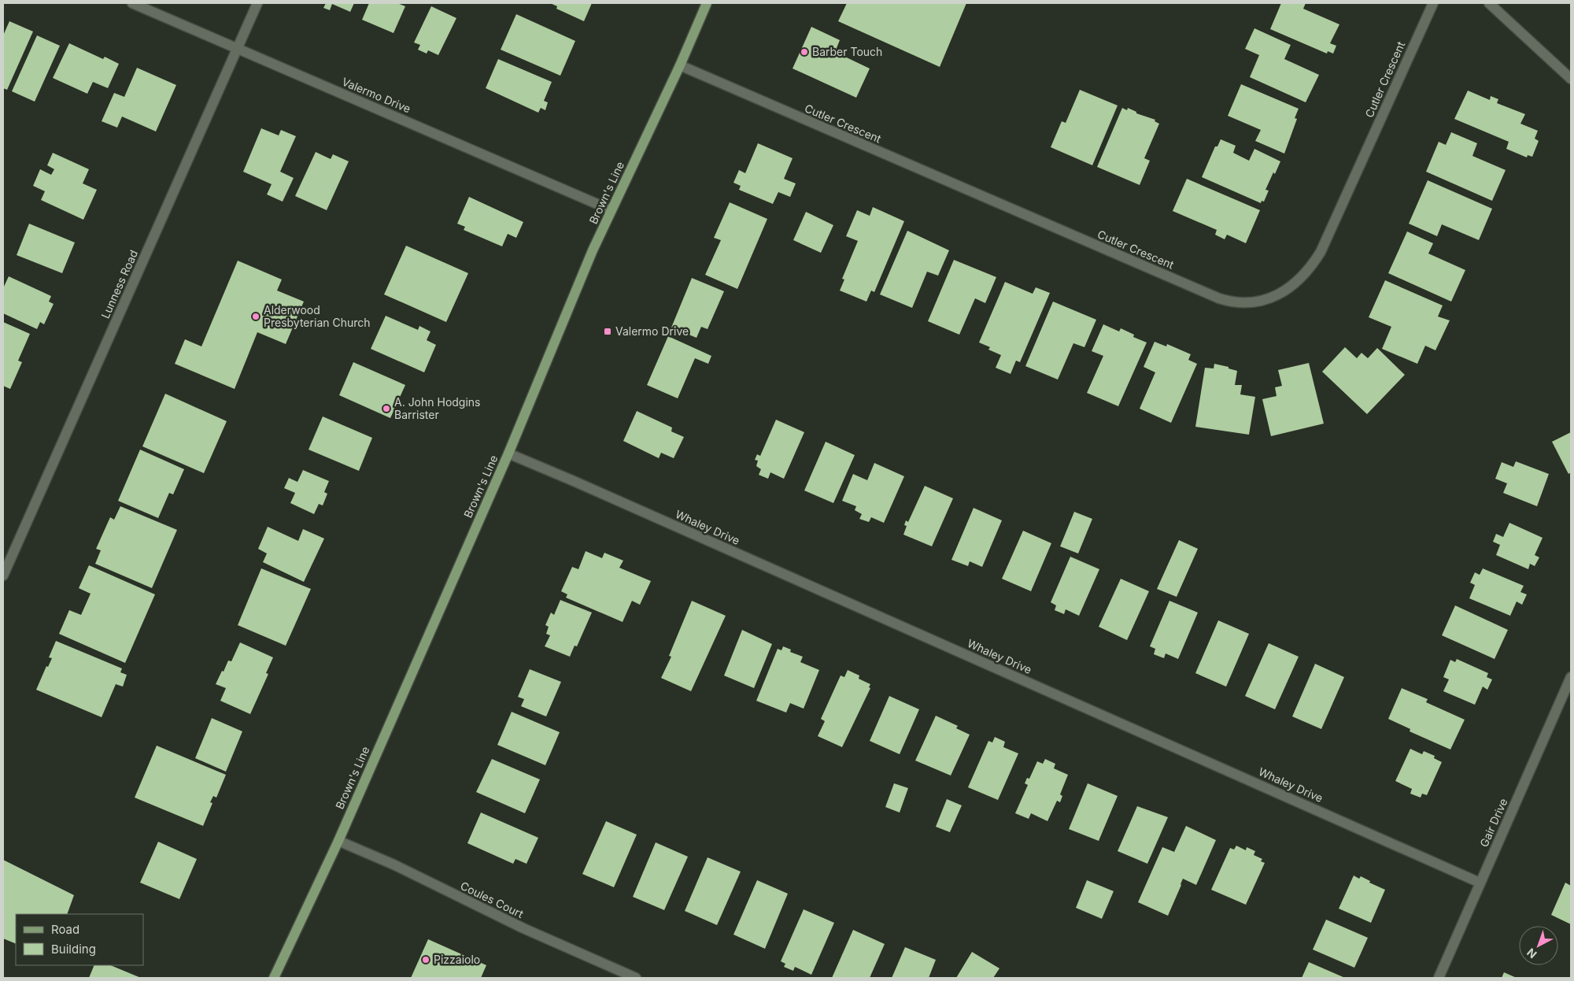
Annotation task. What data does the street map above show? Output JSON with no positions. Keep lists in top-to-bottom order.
{
  "streets": {
    "main road": ["Brown's Line"],
    "street": [
      "Cutler Crescent",
      "Valermo Drive",
      "Lunness Road",
      "Whaley Drive",
      "Gair Drive",
      "Coules Court"
    ]
  },
  "crossings": [
    ["Cutler Crescent", "Brown's Line"],
    ["Valermo Drive", "Brown's Line"],
    ["Valermo Drive", "Lunness Road"],
    ["Brown's Line", "Whaley Drive"],
    ["Brown's Line", "Coules Court"],
    ["Whaley Drive", "Gair Drive"]
  ],
  "places": {
    "other": [
      "Barber Touch",
      "Alderwood Presbyterian Church",
      "A. John Hodgins Barrister",
      "Pizzaiolo"
    ],
    "transit": ["Valermo Drive"]
  },
  "legend": ["Road", "Building"],
  "north": "bottom left"
}
